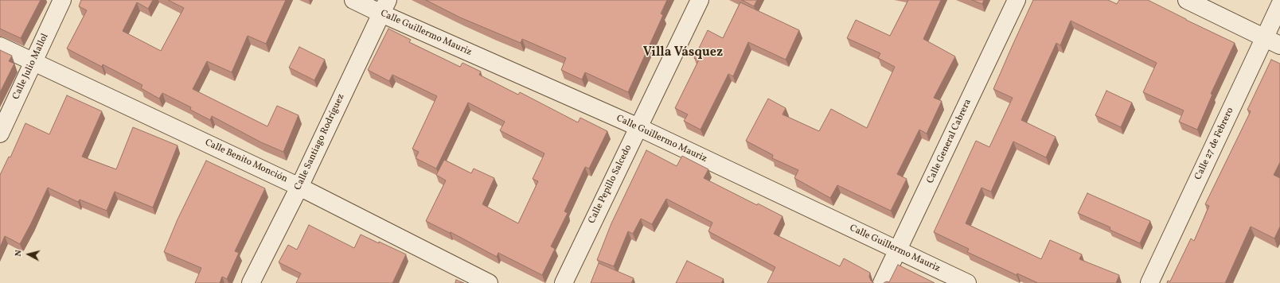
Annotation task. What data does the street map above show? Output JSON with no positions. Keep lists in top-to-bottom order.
{
  "streets": {
    "street": [
      "Calle Guillermo Mauriz",
      "Calle Julio Mallol",
      "Calle General Cabrera",
      "Calle Santiago Rodríguez",
      "Calle 27 de Febrero",
      "Calle Benito Monción",
      "Calle Pepillo Salcedo"
    ]
  },
  "crossings": [
    ["Calle Guillermo Mauriz", "Calle General Cabrera"],
    ["Calle Guillermo Mauriz", "Calle Santiago Rodríguez"],
    ["Calle Guillermo Mauriz", "Calle Pepillo Salcedo"],
    ["Calle Julio Mallol", "Calle Benito Monción"],
    ["Calle Santiago Rodríguez", "Calle Benito Monción"]
  ],
  "districts": ["Villa Vásquez"],
  "north": "left"
}
